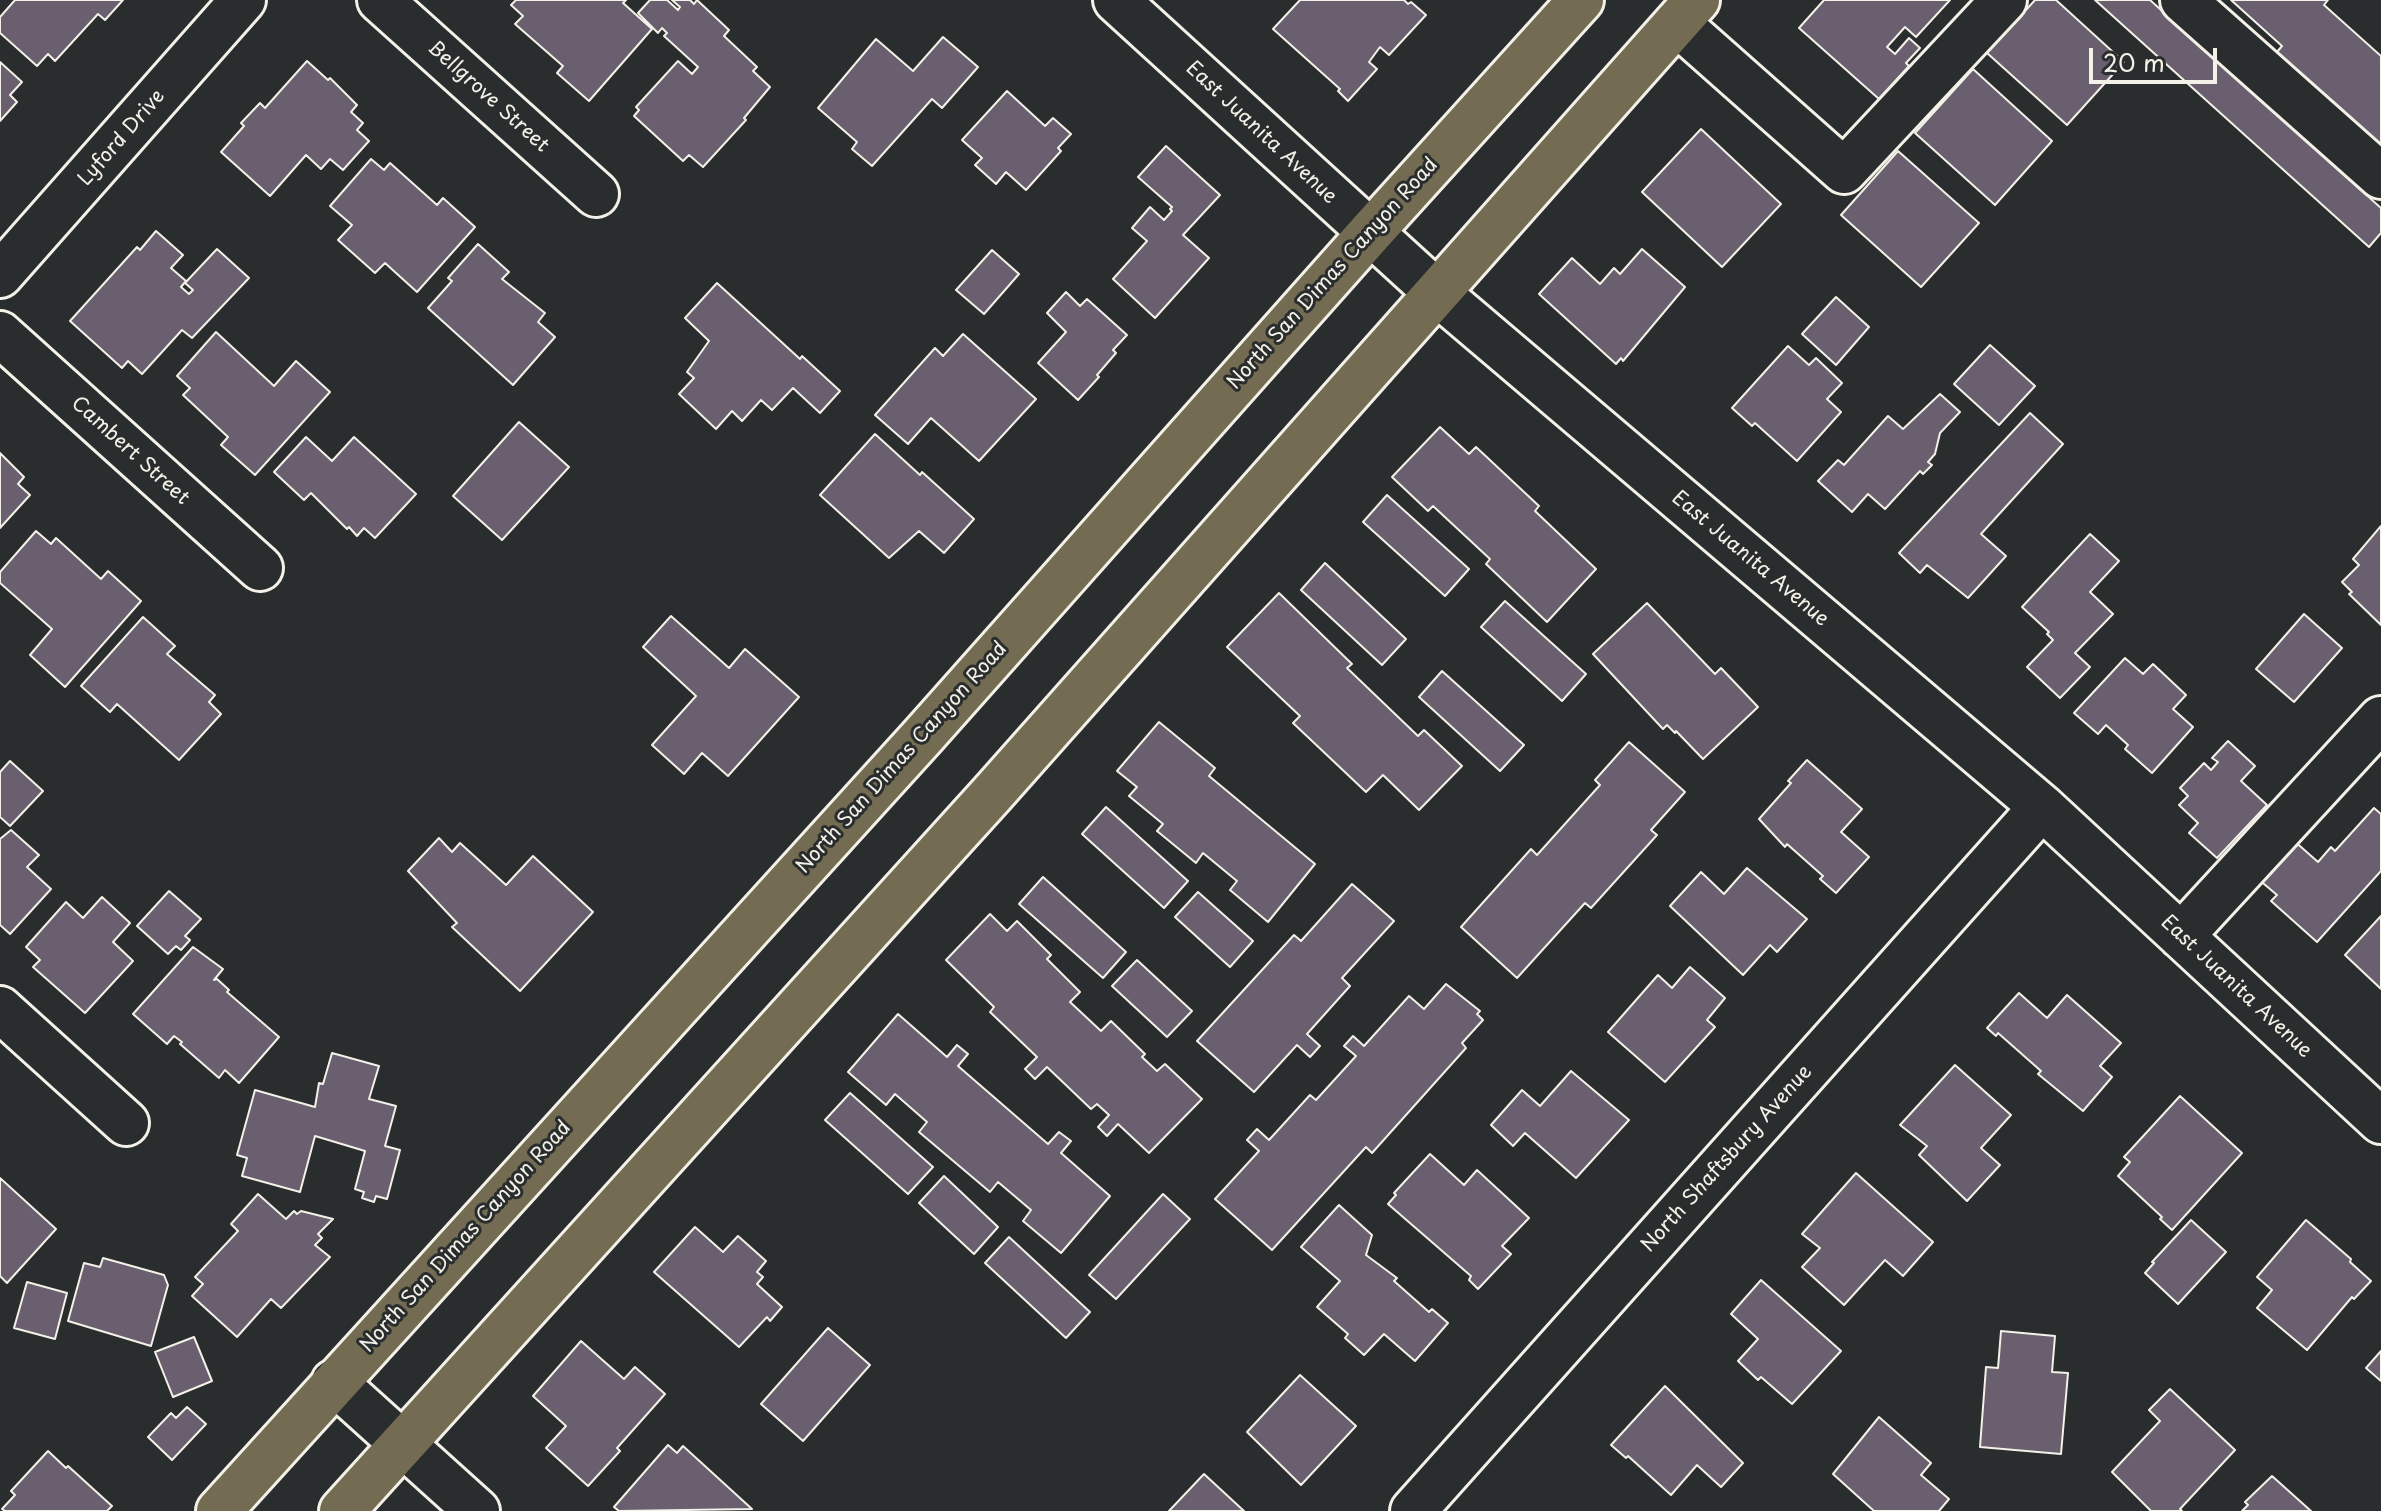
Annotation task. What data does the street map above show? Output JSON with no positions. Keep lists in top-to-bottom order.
{
  "streets": {
    "main road": ["North San Dimas Canyon Road"],
    "street": [
      "Bellgrove Street",
      "East Juanita Avenue",
      "Lyford Drive",
      "Cambert Street",
      "North Shaftsbury Avenue"
    ]
  },
  "crossings": [
    ["East Juanita Avenue", "North San Dimas Canyon Road"],
    ["East Juanita Avenue", "North Shaftsbury Avenue"]
  ],
  "scale_bar": "20 m"
}
